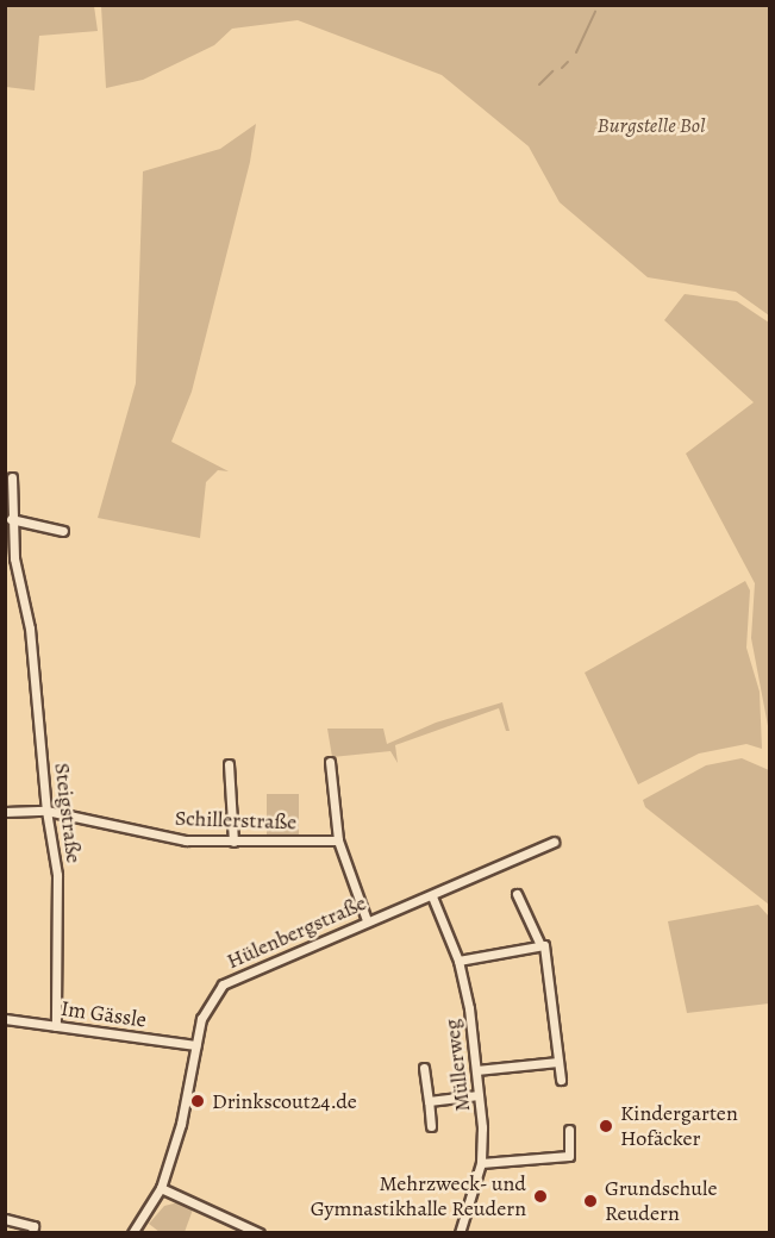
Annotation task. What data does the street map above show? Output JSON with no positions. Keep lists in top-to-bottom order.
{
  "streets": {
    "street": [
      "Steigstraße",
      "Schillerstraße",
      "Hülenbergstraße",
      "Im Gässle",
      "Müllerweg"
    ]
  },
  "crossings": [
    ["Steigstraße", "Schillerstraße"],
    ["Steigstraße", "Im Gässle"],
    ["Hülenbergstraße", "Im Gässle"],
    ["Hülenbergstraße", "Müllerweg"]
  ],
  "parks": ["Burgstelle Bol"],
  "places": [
    "Drinkscout24.de",
    "Kindergarten Hofäcker",
    "Mehrzweck- und Gymnastikhalle Reudern",
    "Grundschule Reudern"
  ]
}
